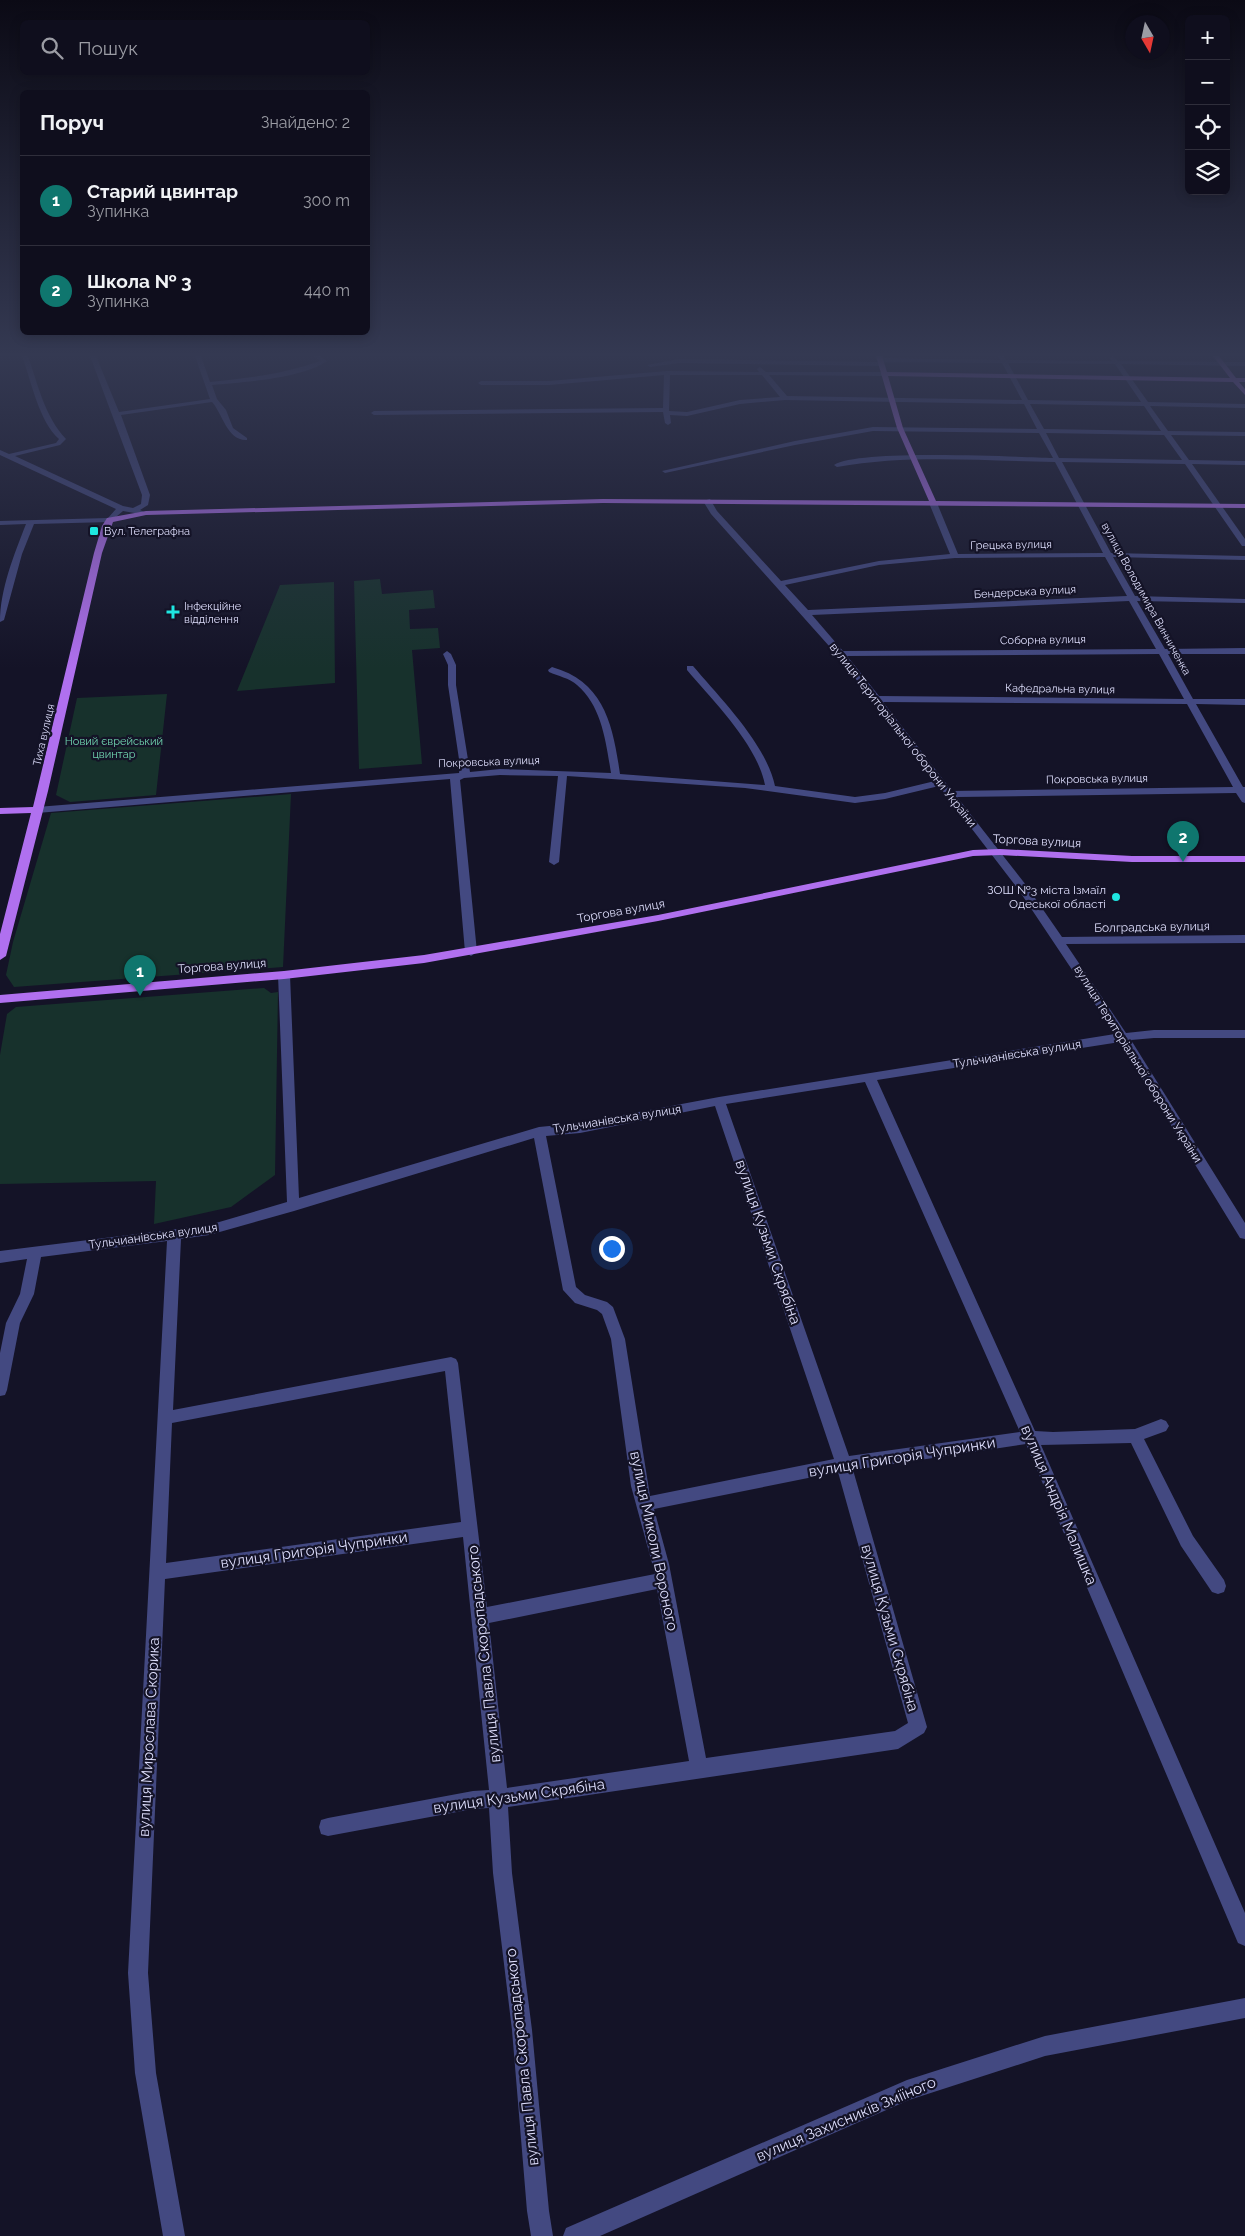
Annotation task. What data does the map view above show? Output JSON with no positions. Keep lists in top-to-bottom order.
{
  "streets": {
    "main road": ["Тиха вулиця", "Торгова вулиця"],
    "street": [
      "Грецька вулиця",
      "Бендерська вулиця",
      "вулиця Володимира Винниченка",
      "Соборна вулиця",
      "Кафедральна вулиця",
      "вулиця Територіальної оборони України",
      "Покровська вулиця",
      "Болградська вулиця",
      "Тульчианівська вулиця",
      "вулиця Кузьми Скрябіна",
      "вулиця Григорія Чупринки",
      "вулиця Андрія Малишка",
      "вулиця Миколи Вороного",
      "вулиця Павла Скоропадського",
      "вулиця Мирослава Скорика",
      "вулиця Захисників Зміїного"
    ]
  },
  "crossings": [
    ["Грецька вулиця", "вулиця Володимира Винниченка"],
    ["Грецька вулиця", "вулиця Територіальної оборони України"],
    ["Бендерська вулиця", "вулиця Володимира Винниченка"],
    ["Бендерська вулиця", "вулиця Територіальної оборони України"],
    ["вулиця Володимира Винниченка", "Соборна вулиця"],
    ["вулиця Володимира Винниченка", "Кафедральна вулиця"],
    ["вулиця Володимира Винниченка", "Покровська вулиця"],
    ["Соборна вулиця", "вулиця Територіальної оборони України"],
    ["Кафедральна вулиця", "вулиця Територіальної оборони України"],
    ["Тиха вулиця", "Покровська вулиця"],
    ["вулиця Територіальної оборони України", "Покровська вулиця"],
    ["вулиця Територіальної оборони України", "Торгова вулиця"],
    ["вулиця Територіальної оборони України", "Болградська вулиця"],
    ["вулиця Територіальної оборони України", "Тульчианівська вулиця"],
    ["Тульчианівська вулиця", "вулиця Кузьми Скрябіна"],
    ["Тульчианівська вулиця", "вулиця Андрія Малишка"],
    ["Тульчианівська вулиця", "вулиця Миколи Вороного"],
    ["Тульчианівська вулиця", "вулиця Мирослава Скорика"],
    ["вулиця Кузьми Скрябіна", "вулиця Григорія Чупринки"],
    ["вулиця Кузьми Скрябіна", "вулиця Миколи Вороного"],
    ["вулиця Кузьми Скрябіна", "вулиця Павла Скоропадського"],
    ["вулиця Григорія Чупринки", "вулиця Андрія Малишка"],
    ["вулиця Григорія Чупринки", "вулиця Миколи Вороного"],
    ["вулиця Григорія Чупринки", "вулиця Павла Скоропадського"],
    ["вулиця Григорія Чупринки", "вулиця Мирослава Скорика"],
    ["вулиця Павла Скоропадського", "вулиця Мирослава Скорика"]
  ],
  "parks": ["Новий єврейський цвинтар"],
  "places": {
    "transit": ["Вул. Телеграфна"],
    "health": ["Інфекційне відділення"],
    "other": ["ЗОШ №3 міста Ізмаїл Одеської області"]
  },
  "north": "bottom",
  "page": {
    "map_buttons": ["+", "−"],
    "search": "Пошук",
    "heading": ["Поруч", "Знайдено: 2"],
    "list": [
      {
        "mark": "1",
        "name": "Старий цвинтар",
        "note": "Зупинка",
        "value": "300 m"
      },
      {
        "mark": "2",
        "name": "Школа № 3",
        "note": "Зупинка",
        "value": "440 m"
      }
    ],
    "pins": ["2", "1"]
  }
}
